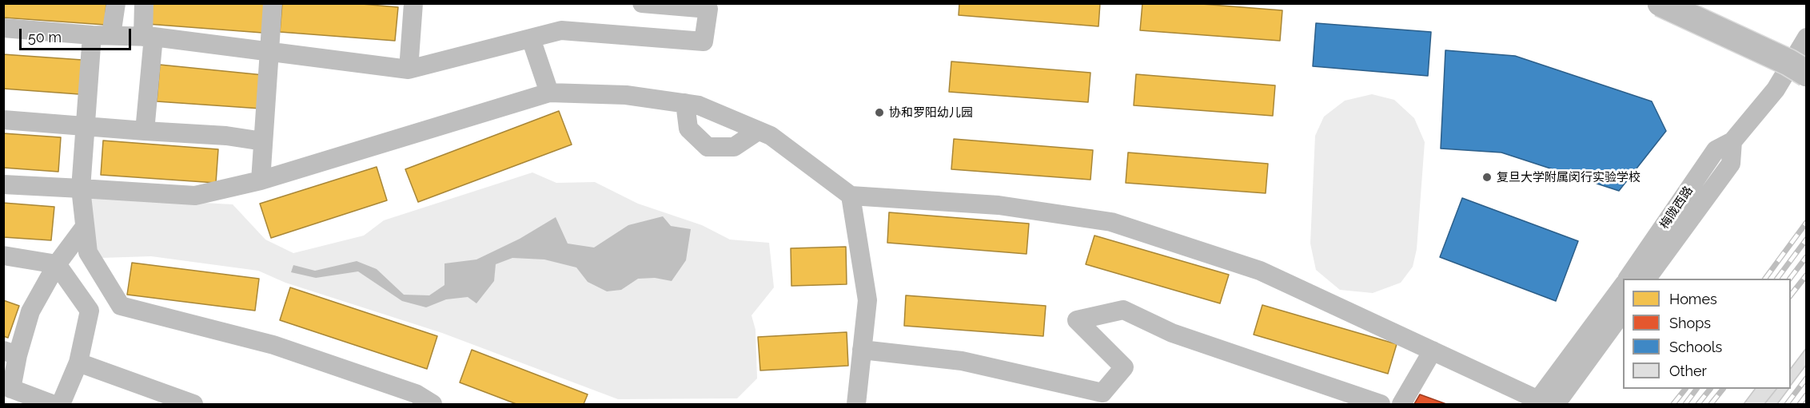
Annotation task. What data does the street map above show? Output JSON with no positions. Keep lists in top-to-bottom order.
{
  "streets": {
    "street": ["梅陇西路"]
  },
  "places": ["协和罗阳幼儿园", "复旦大学附属闵行实验学校"],
  "legend": [
    "Homes",
    "Shops",
    "Schools",
    "Other"
  ],
  "scale_bar": "50 m"
}
